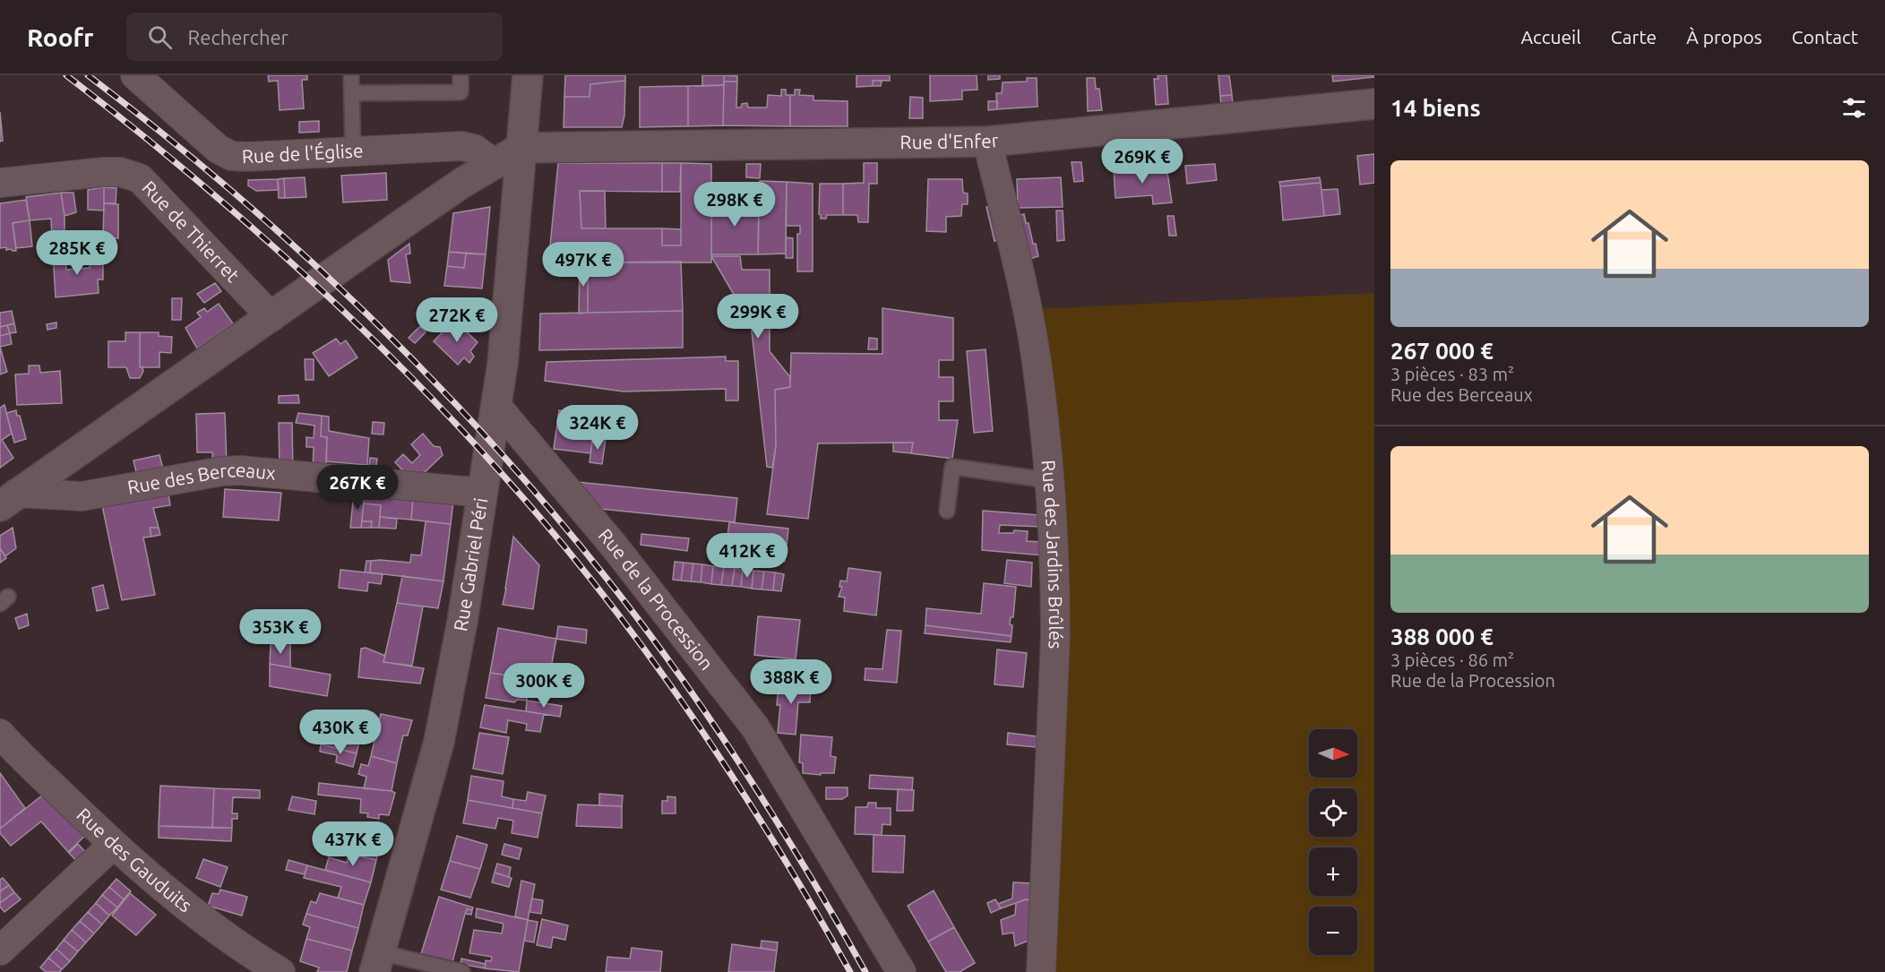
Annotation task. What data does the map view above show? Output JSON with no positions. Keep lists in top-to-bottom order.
{
  "streets": {
    "main road": ["Rue d'Enfer", "Rue Gabriel Péri"],
    "street": [
      "Rue de l'Église",
      "Rue de Thierret",
      "Rue des Berceaux",
      "Rue des Jardins Brûlés",
      "Rue de la Procession",
      "Rue des Gauduits"
    ]
  },
  "crossings": [
    ["Rue d'Enfer", "Rue des Jardins Brûlés"],
    ["Rue d'Enfer", "Rue Gabriel Péri"],
    ["Rue des Berceaux", "Rue Gabriel Péri"],
    ["Rue Gabriel Péri", "Rue de la Procession"]
  ],
  "north": "right",
  "page": {
    "header": "Roofr",
    "search": "Rechercher",
    "nav": [
      "Accueil",
      "Carte",
      "À propos",
      "Contact"
    ],
    "heading": "14 biens",
    "price": [
      "269K €",
      "298K €",
      "285K €",
      "497K €",
      "299K €",
      "272K €",
      "324K €",
      "267K €",
      "412K €",
      "353K €",
      "388K €",
      "300K €",
      "430K €",
      "437K €"
    ],
    "list": [
      {
        "name": "267 000 €",
        "note": "3 pièces · 83 m² · Rue des Berceaux"
      },
      {
        "name": "388 000 €",
        "note": "3 pièces · 86 m² · Rue de la Procession"
      }
    ],
    "map_buttons": ["+", "−"]
  }
}
